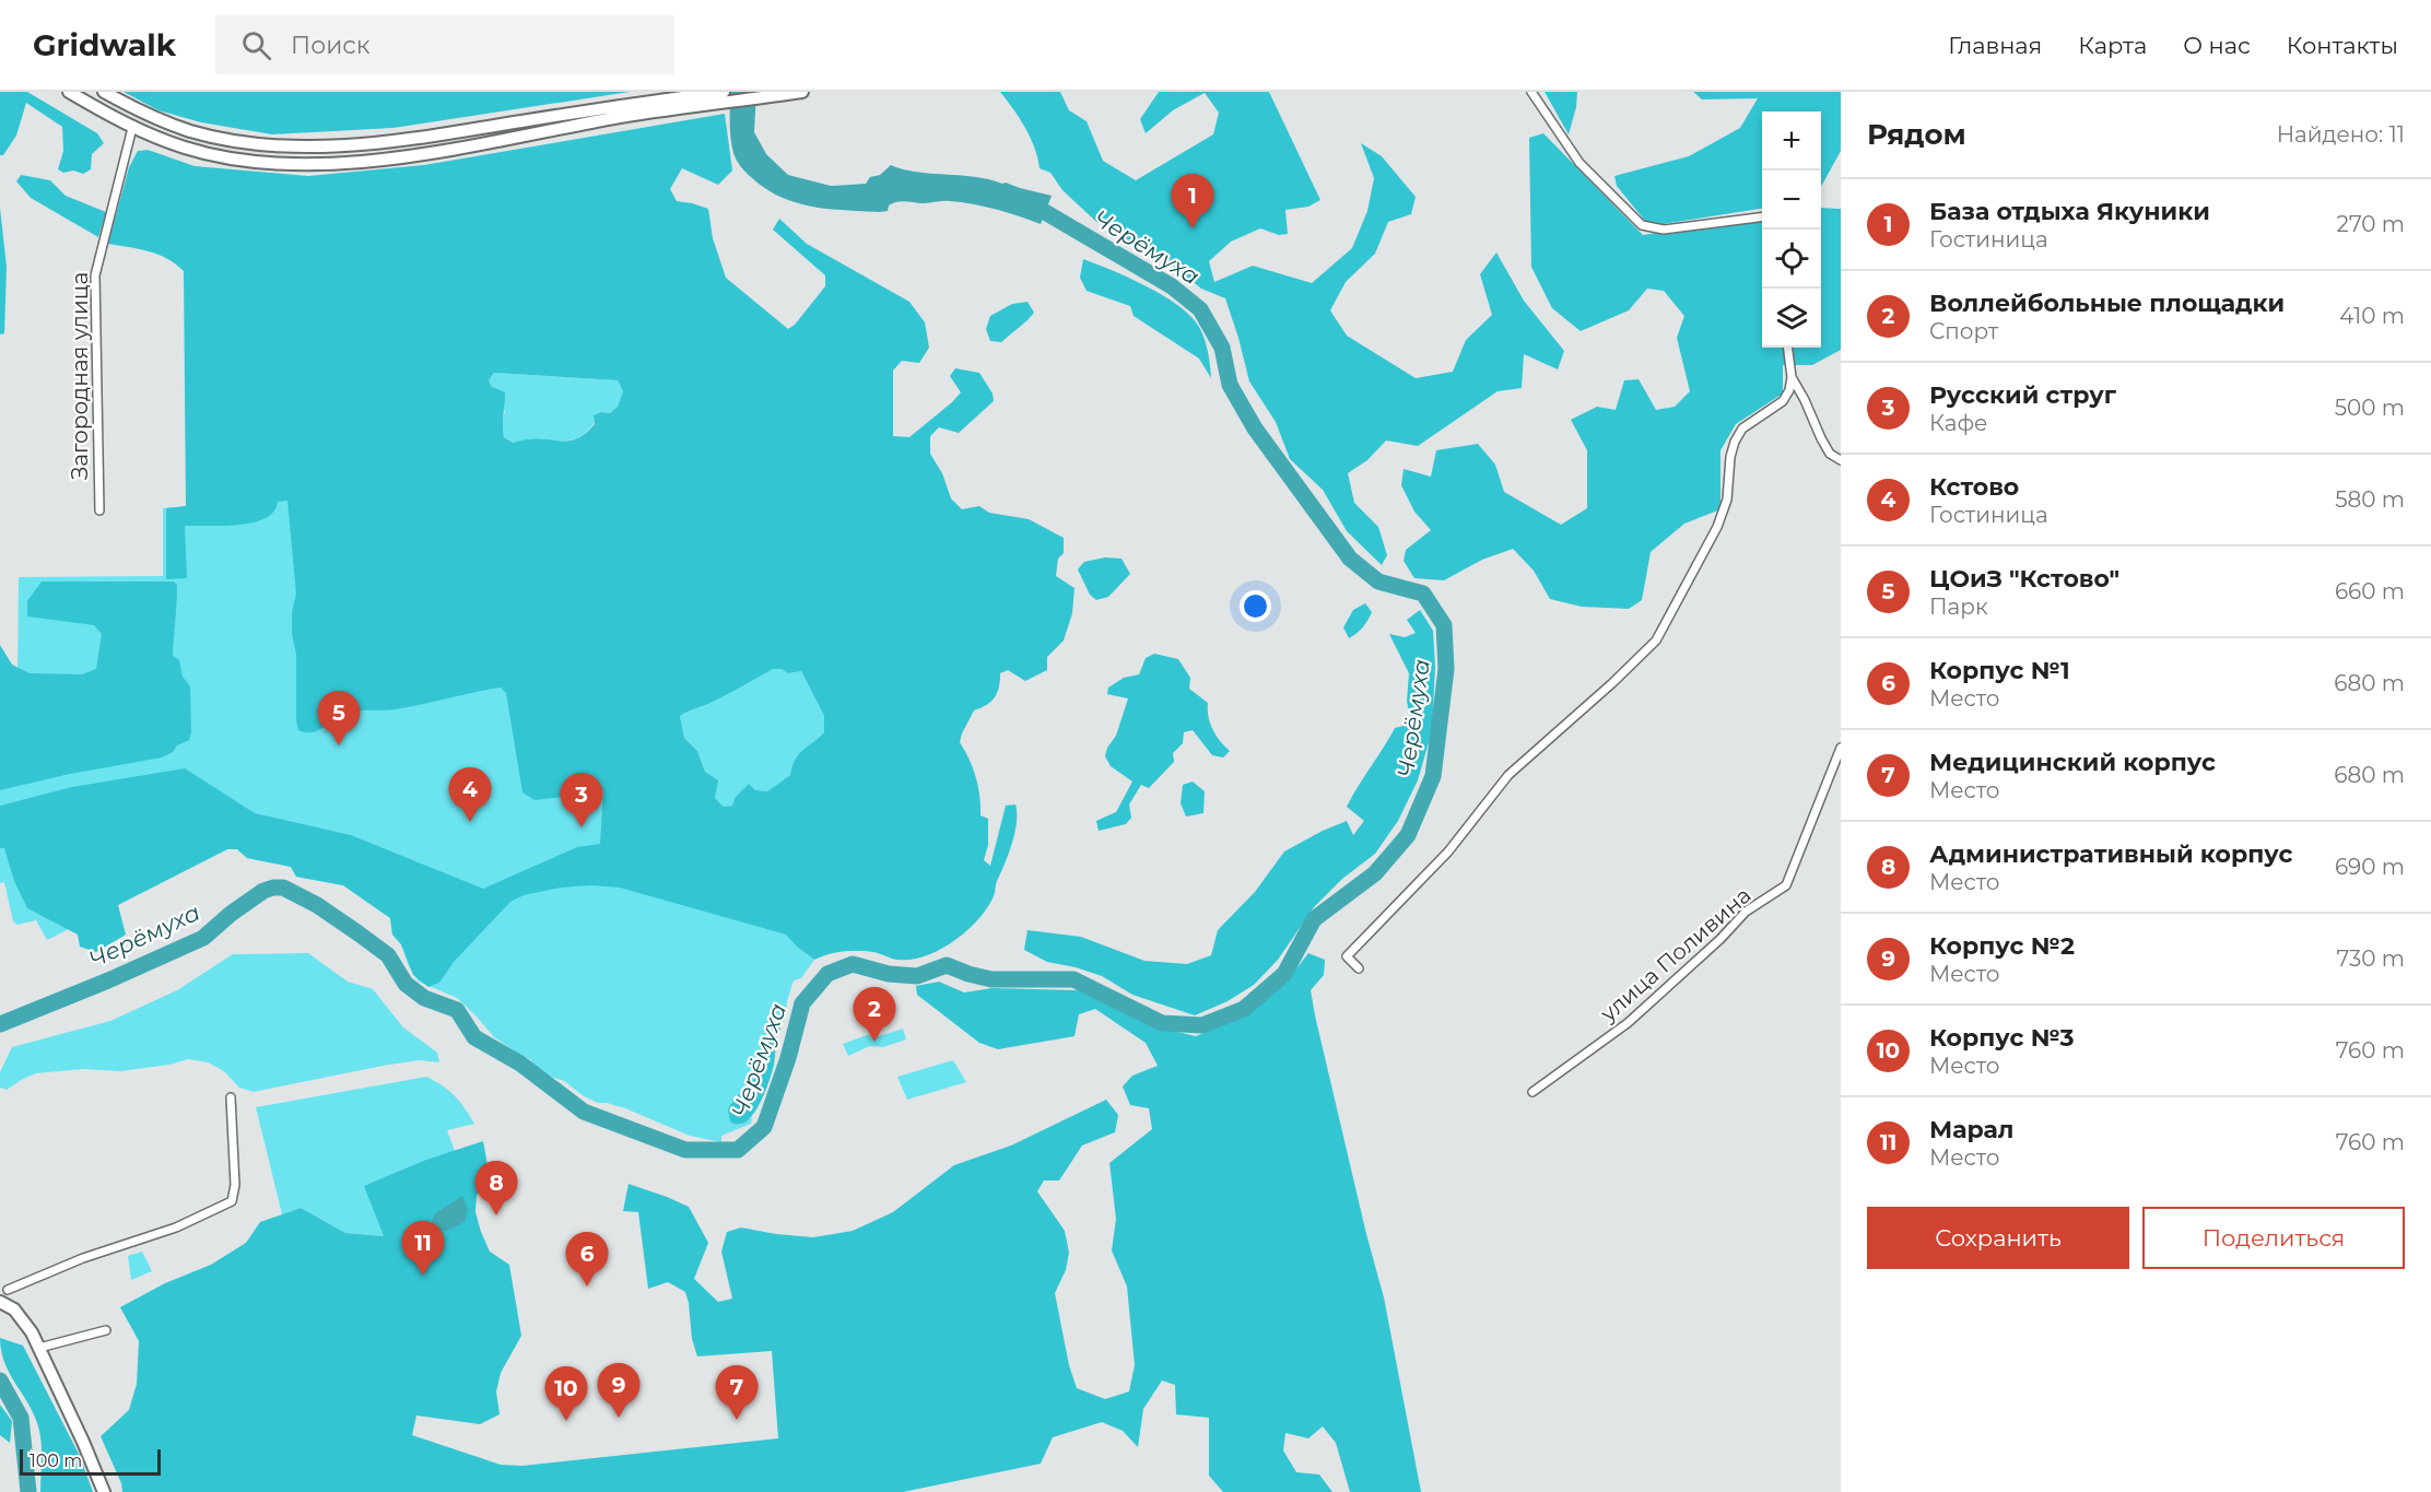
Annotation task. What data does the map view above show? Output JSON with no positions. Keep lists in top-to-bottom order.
{
  "streets": {
    "street": ["Загородная улица", "улица Поливина"]
  },
  "water": ["Черёмуха"],
  "scale_bar": "100 m",
  "page": {
    "header": "Gridwalk",
    "search": "Поиск",
    "nav": [
      "Главная",
      "Карта",
      "О нас",
      "Контакты"
    ],
    "heading": ["Рядом", "Найдено: 11"],
    "map_buttons": ["+", "−"],
    "pins": [
      "1",
      "5",
      "4",
      "3",
      "2",
      "8",
      "11",
      "6",
      "9",
      "7",
      "10"
    ],
    "list": [
      {
        "mark": "1",
        "name": "База отдыха Якуники",
        "note": "Гостиница",
        "value": "270 m"
      },
      {
        "mark": "2",
        "name": "Воллейбольные площадки",
        "note": "Спорт",
        "value": "410 m"
      },
      {
        "mark": "3",
        "name": "Русский струг",
        "note": "Кафе",
        "value": "500 m"
      },
      {
        "mark": "4",
        "name": "Кстово",
        "note": "Гостиница",
        "value": "580 m"
      },
      {
        "mark": "5",
        "name": "ЦОиЗ \"Кстово\"",
        "note": "Парк",
        "value": "660 m"
      },
      {
        "mark": "6",
        "name": "Корпус №1",
        "note": "Место",
        "value": "680 m"
      },
      {
        "mark": "7",
        "name": "Медицинский корпус",
        "note": "Место",
        "value": "680 m"
      },
      {
        "mark": "8",
        "name": "Административный корпус",
        "note": "Место",
        "value": "690 m"
      },
      {
        "mark": "9",
        "name": "Корпус №2",
        "note": "Место",
        "value": "730 m"
      },
      {
        "mark": "10",
        "name": "Корпус №3",
        "note": "Место",
        "value": "760 m"
      },
      {
        "mark": "11",
        "name": "Марал",
        "note": "Место",
        "value": "760 m"
      }
    ],
    "buttons": ["Сохранить", "Поделиться"],
    "scale": "100 m"
  }
}
